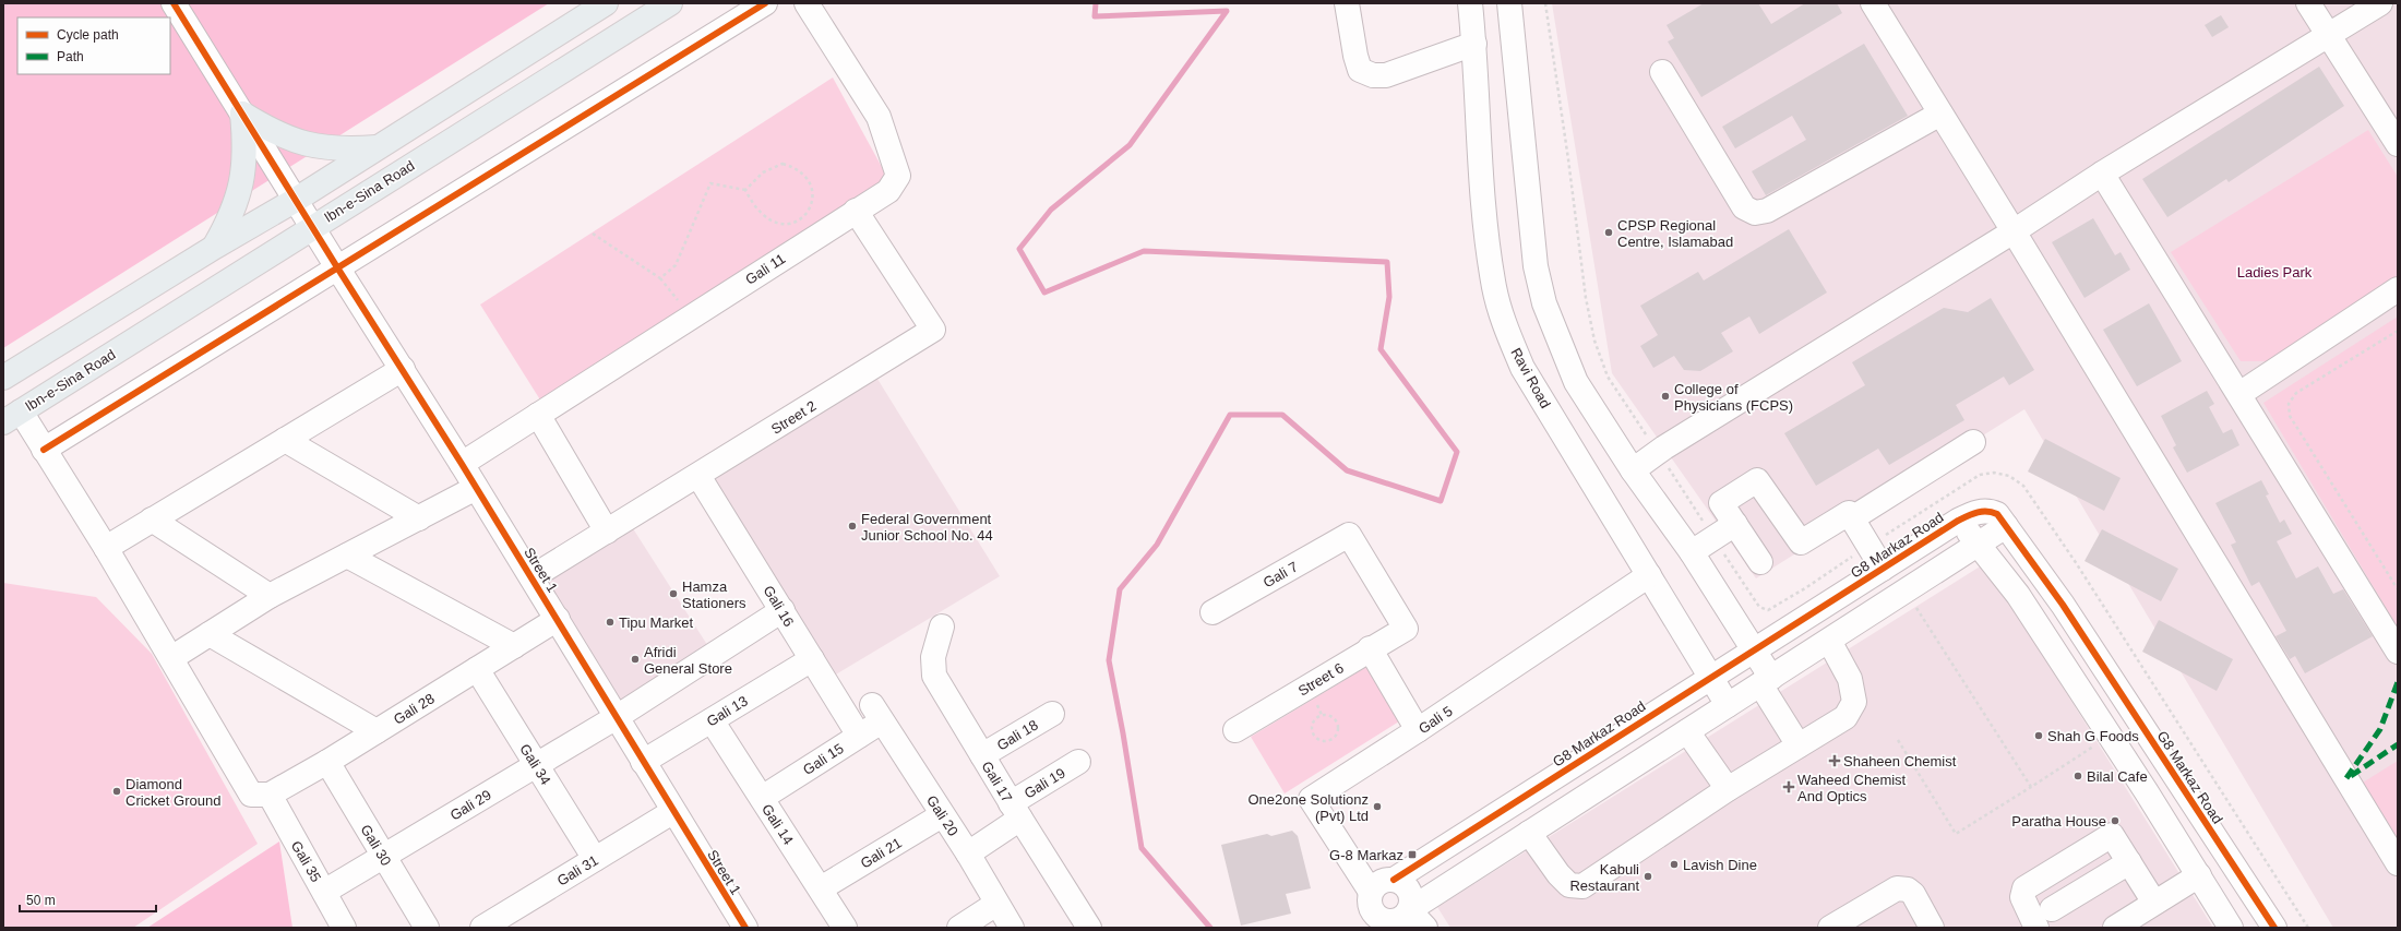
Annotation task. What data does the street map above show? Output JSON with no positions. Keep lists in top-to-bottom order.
{
  "streets": {
    "main road": ["Ibn-e-Sina Road"],
    "street": [
      "Gali 11",
      "Ravi Road",
      "Street 2",
      "G8 Markaz Road",
      "Street 1",
      "Gali 7",
      "Gali 16",
      "Street 6",
      "Gali 28",
      "Gali 13",
      "Gali 5",
      "Gali 18",
      "Gali 15",
      "Gali 34",
      "Gali 17",
      "Gali 19",
      "Gali 29",
      "Gali 20",
      "Gali 14",
      "Gali 30",
      "Gali 21",
      "Gali 35",
      "Gali 31"
    ]
  },
  "crossings": [
    ["Ibn-e-Sina Road", "Street 1"],
    ["Gali 11", "Street 2"],
    ["Gali 11", "Street 1"],
    ["Ravi Road", "G8 Markaz Road"],
    ["Ravi Road", "Gali 5"],
    ["Street 2", "Street 1"],
    ["Street 2", "Gali 16"],
    ["G8 Markaz Road", "Gali 5"],
    ["Street 1", "Gali 28"],
    ["Street 1", "Gali 13"],
    ["Street 1", "Gali 29"],
    ["Street 1", "Gali 31"],
    ["Gali 7", "Street 6"],
    ["Gali 16", "Gali 13"],
    ["Gali 16", "Gali 15"],
    ["Gali 16", "Gali 29"],
    ["Gali 28", "Gali 34"],
    ["Gali 28", "Gali 30"],
    ["Gali 28", "Gali 35"],
    ["Gali 13", "Gali 14"],
    ["Gali 18", "Gali 17"],
    ["Gali 15", "Gali 20"],
    ["Gali 15", "Gali 14"],
    ["Gali 34", "Gali 29"],
    ["Gali 34", "Gali 31"],
    ["Gali 17", "Gali 19"],
    ["Gali 19", "Gali 20"],
    ["Gali 29", "Gali 30"],
    ["Gali 29", "Gali 35"],
    ["Gali 20", "Gali 21"],
    ["Gali 14", "Gali 21"]
  ],
  "parks": ["Ladies Park"],
  "places": {
    "other": [
      "CPSP Regional Centre, Islamabad",
      "College of Physicians (FCPS)",
      "Federal Government Junior School No. 44",
      "Hamza Stationers",
      "Tipu Market",
      "Afridi General Store",
      "Shah G Foods",
      "Bilal Cafe",
      "Diamond Cricket Ground",
      "One2one Solutionz (Pvt) Ltd",
      "Paratha House",
      "Lavish Dine",
      "Kabuli Restaurant"
    ],
    "health": ["Shaheen Chemist", "Waheed Chemist And Optics"],
    "transit": ["G-8 Markaz"]
  },
  "legend": ["Cycle path", "Path"],
  "scale_bar": "50 m"
}
